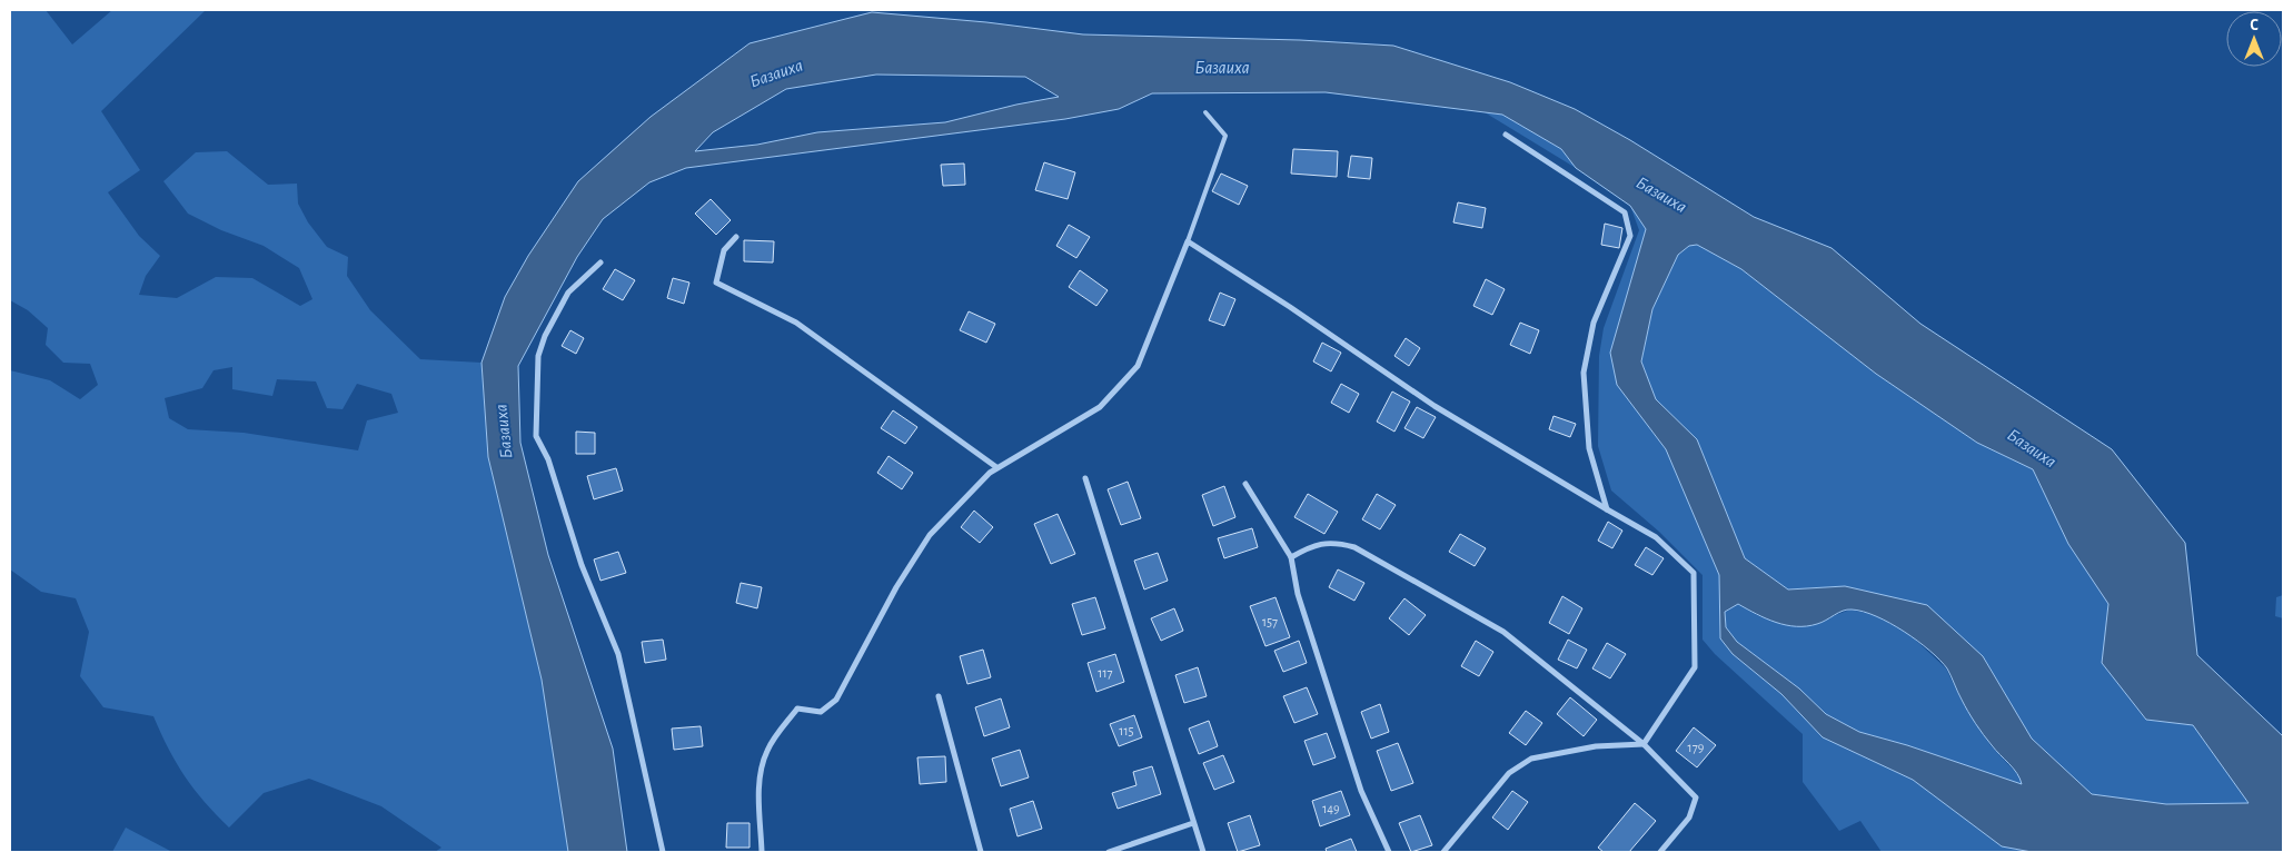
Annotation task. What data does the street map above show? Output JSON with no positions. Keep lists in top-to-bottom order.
{
  "water": ["Базаиха"],
  "house_numbers": [
    "157",
    "117",
    "115",
    "179",
    "149"
  ],
  "north": "top"
}
